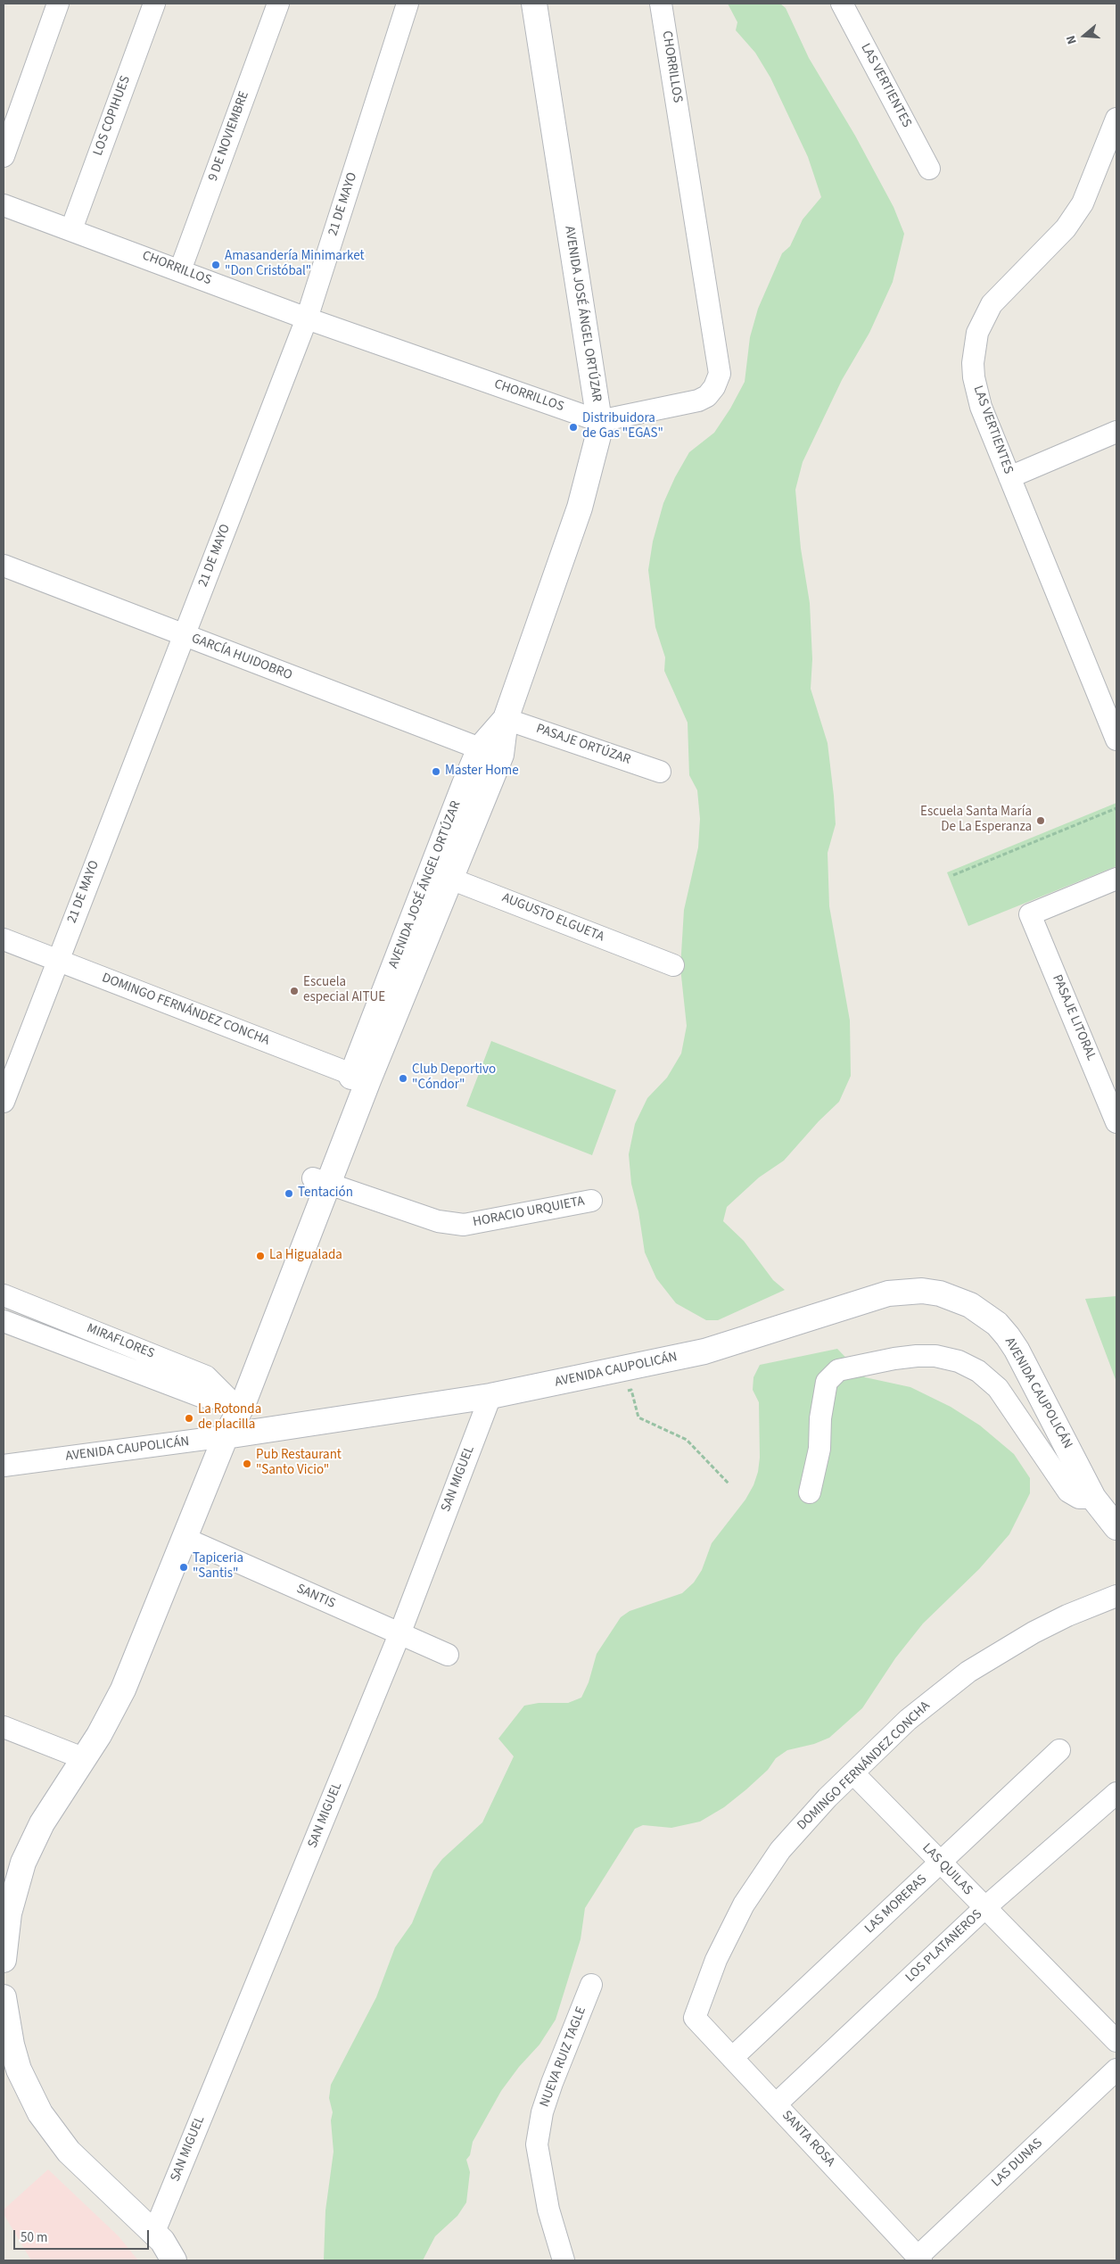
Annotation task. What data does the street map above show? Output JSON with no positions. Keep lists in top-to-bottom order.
{
  "streets": {
    "main road": ["AVENIDA JOSÉ ÁNGEL ORTÚZAR", "AVENIDA CAUPOLICÁN"],
    "street": [
      "CHORRILLOS",
      "LAS VERTIENTES",
      "LOS COPIHUES",
      "9 DE NOVIEMBRE",
      "21 DE MAYO",
      "GARCÍA HUIDOBRO",
      "PASAJE ORTÚZAR",
      "AUGUSTO ELGUETA",
      "DOMINGO FERNÁNDEZ CONCHA",
      "PASAJE LITORAL",
      "HORACIO URQUIETA",
      "MIRAFLORES",
      "SAN MIGUEL",
      "SANTIS",
      "LAS QUILAS",
      "LAS MORERAS",
      "LOS PLATANEROS",
      "NUEVA RUIZ TAGLE",
      "SANTA ROSA",
      "LAS DUNAS"
    ]
  },
  "crossings": [
    ["CHORRILLOS", "LOS COPIHUES"],
    ["CHORRILLOS", "9 DE NOVIEMBRE"],
    ["CHORRILLOS", "21 DE MAYO"],
    ["CHORRILLOS", "AVENIDA JOSÉ ÁNGEL ORTÚZAR"],
    ["21 DE MAYO", "GARCÍA HUIDOBRO"],
    ["21 DE MAYO", "DOMINGO FERNÁNDEZ CONCHA"],
    ["AVENIDA JOSÉ ÁNGEL ORTÚZAR", "GARCÍA HUIDOBRO"],
    ["AVENIDA JOSÉ ÁNGEL ORTÚZAR", "PASAJE ORTÚZAR"],
    ["AVENIDA JOSÉ ÁNGEL ORTÚZAR", "AUGUSTO ELGUETA"],
    ["AVENIDA JOSÉ ÁNGEL ORTÚZAR", "DOMINGO FERNÁNDEZ CONCHA"],
    ["AVENIDA JOSÉ ÁNGEL ORTÚZAR", "HORACIO URQUIETA"],
    ["AVENIDA JOSÉ ÁNGEL ORTÚZAR", "MIRAFLORES"],
    ["AVENIDA JOSÉ ÁNGEL ORTÚZAR", "AVENIDA CAUPOLICÁN"],
    ["AVENIDA JOSÉ ÁNGEL ORTÚZAR", "SANTIS"],
    ["DOMINGO FERNÁNDEZ CONCHA", "LAS QUILAS"],
    ["DOMINGO FERNÁNDEZ CONCHA", "SANTA ROSA"],
    ["AVENIDA CAUPOLICÁN", "SAN MIGUEL"],
    ["SAN MIGUEL", "SANTIS"],
    ["LAS QUILAS", "LAS MORERAS"],
    ["LAS QUILAS", "LOS PLATANEROS"],
    ["LAS MORERAS", "SANTA ROSA"],
    ["LOS PLATANEROS", "SANTA ROSA"],
    ["SANTA ROSA", "LAS DUNAS"]
  ],
  "places": [
    "Amasandería Minimarket \"Don Cristóbal\"",
    "Distribuidora de Gas \"EGAS\"",
    "Master Home",
    "Escuela Santa María De La Esperanza",
    "Escuela especial AITUE",
    "Club Deportivo \"Cóndor\"",
    "Tentación",
    "La Higualada",
    "La Rotonda de placilla",
    "Pub Restaurant \"Santo Vicio\"",
    "Tapiceria \"Santis\""
  ],
  "scale_bar": "50 m",
  "north": "left"
}
